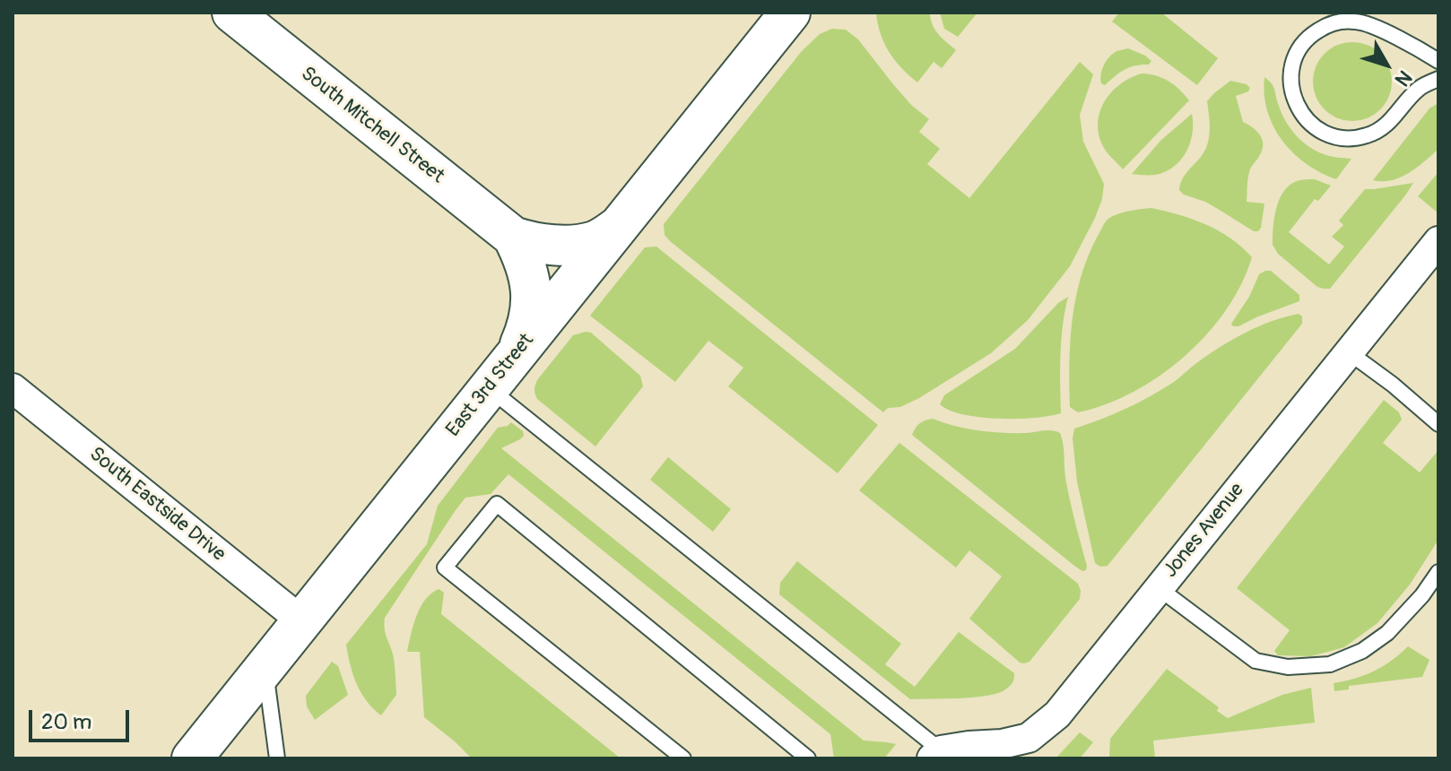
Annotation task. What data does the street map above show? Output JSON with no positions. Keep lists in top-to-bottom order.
{
  "streets": {
    "main road": ["South Mitchell Street", "East 3rd Street"],
    "street": ["South Eastside Drive", "Jones Avenue"]
  },
  "crossings": [
    ["South Mitchell Street", "East 3rd Street"],
    ["East 3rd Street", "South Eastside Drive"]
  ],
  "scale_bar": "20 m",
  "north": "bottom right"
}
